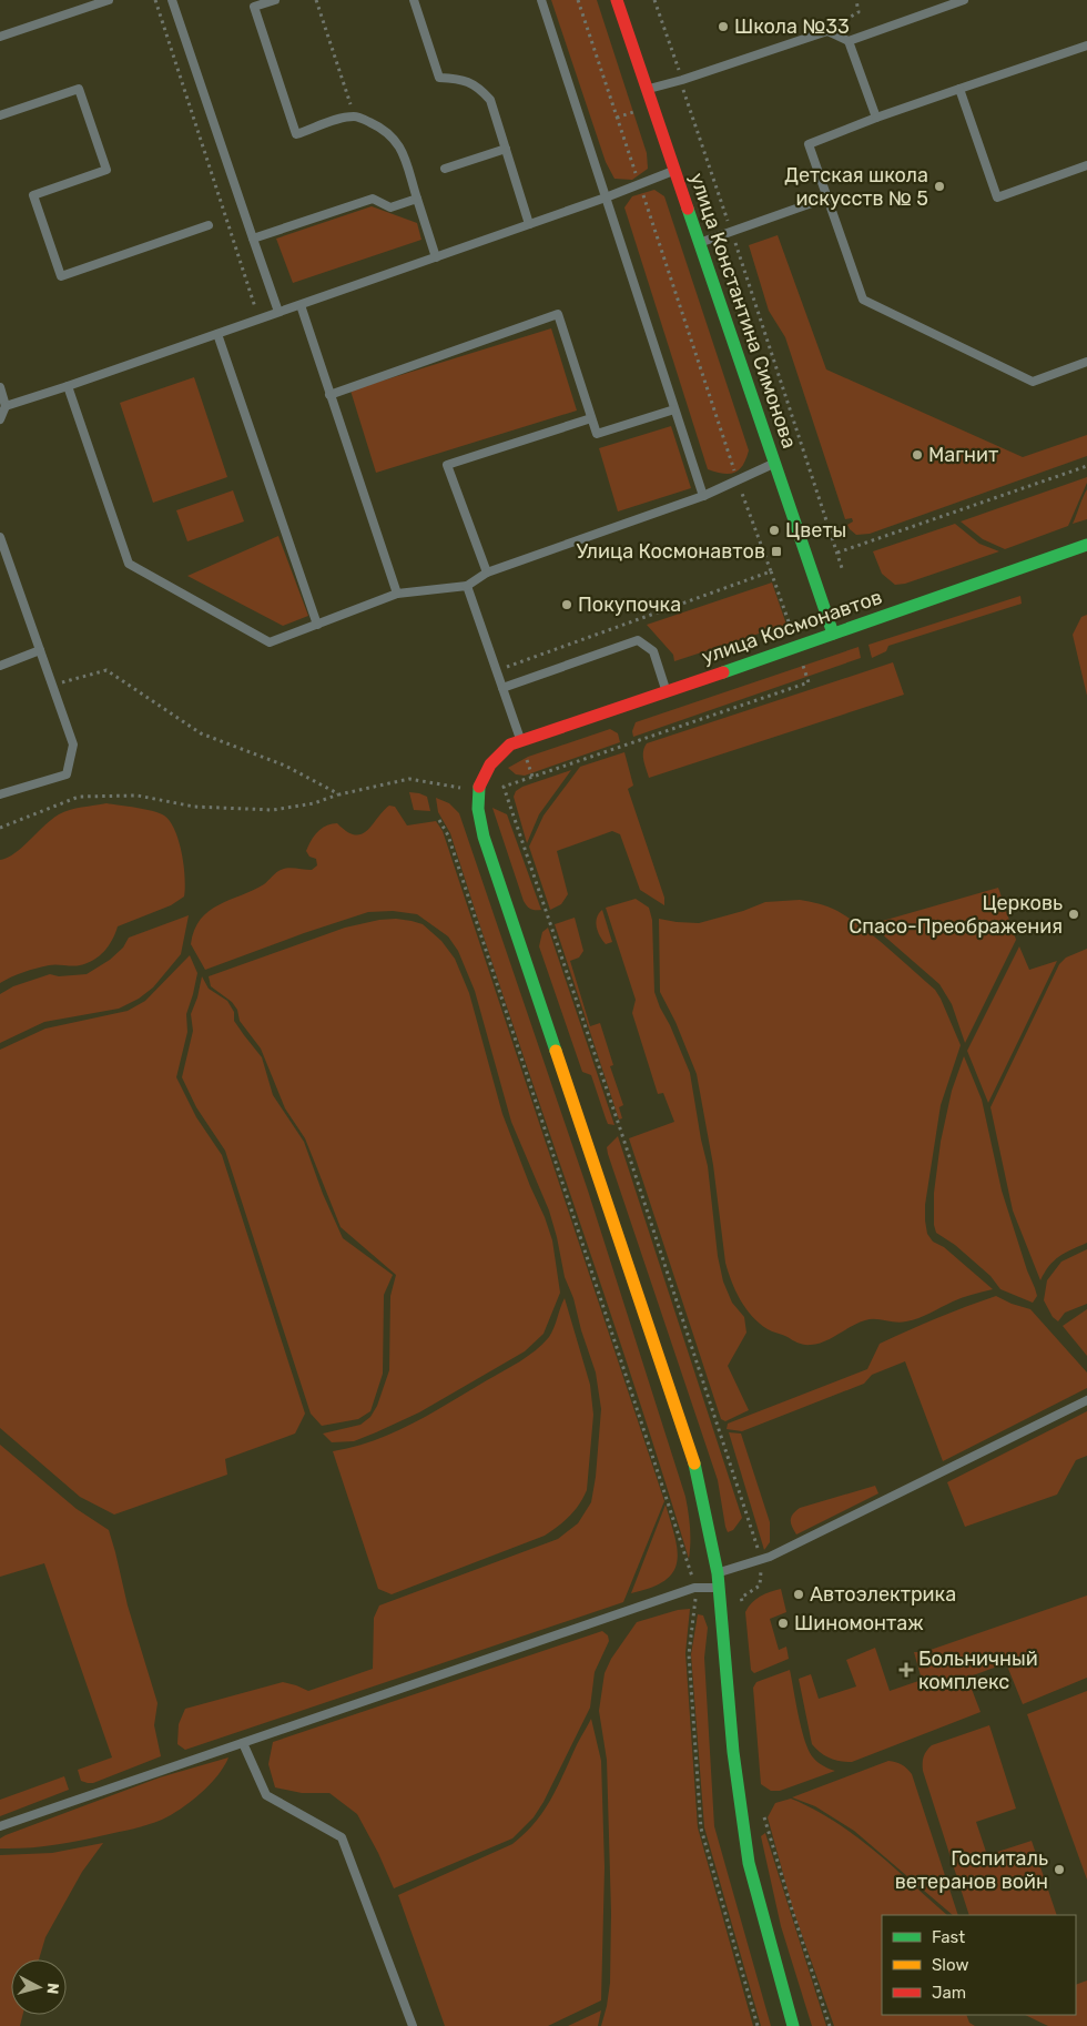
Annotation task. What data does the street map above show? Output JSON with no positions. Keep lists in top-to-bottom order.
{
  "streets": {
    "main road": ["улица Константина Симонова", "улица Космонавтов"]
  },
  "crossings": [
    ["улица Константина Симонова", "улица Космонавтов"]
  ],
  "places": {
    "other": [
      "Школа №33",
      "Детская школа искусств № 5",
      "Магнит",
      "Цветы",
      "Покупочка",
      "Церковь Спасо-Преображения",
      "Автоэлектрика",
      "Шиномонтаж",
      "Госпиталь ветеранов войн"
    ],
    "transit": ["Улица Космонавтов"],
    "health": ["Больничный комплекс"]
  },
  "legend": ["Fast", "Slow", "Jam"],
  "north": "right"
}
